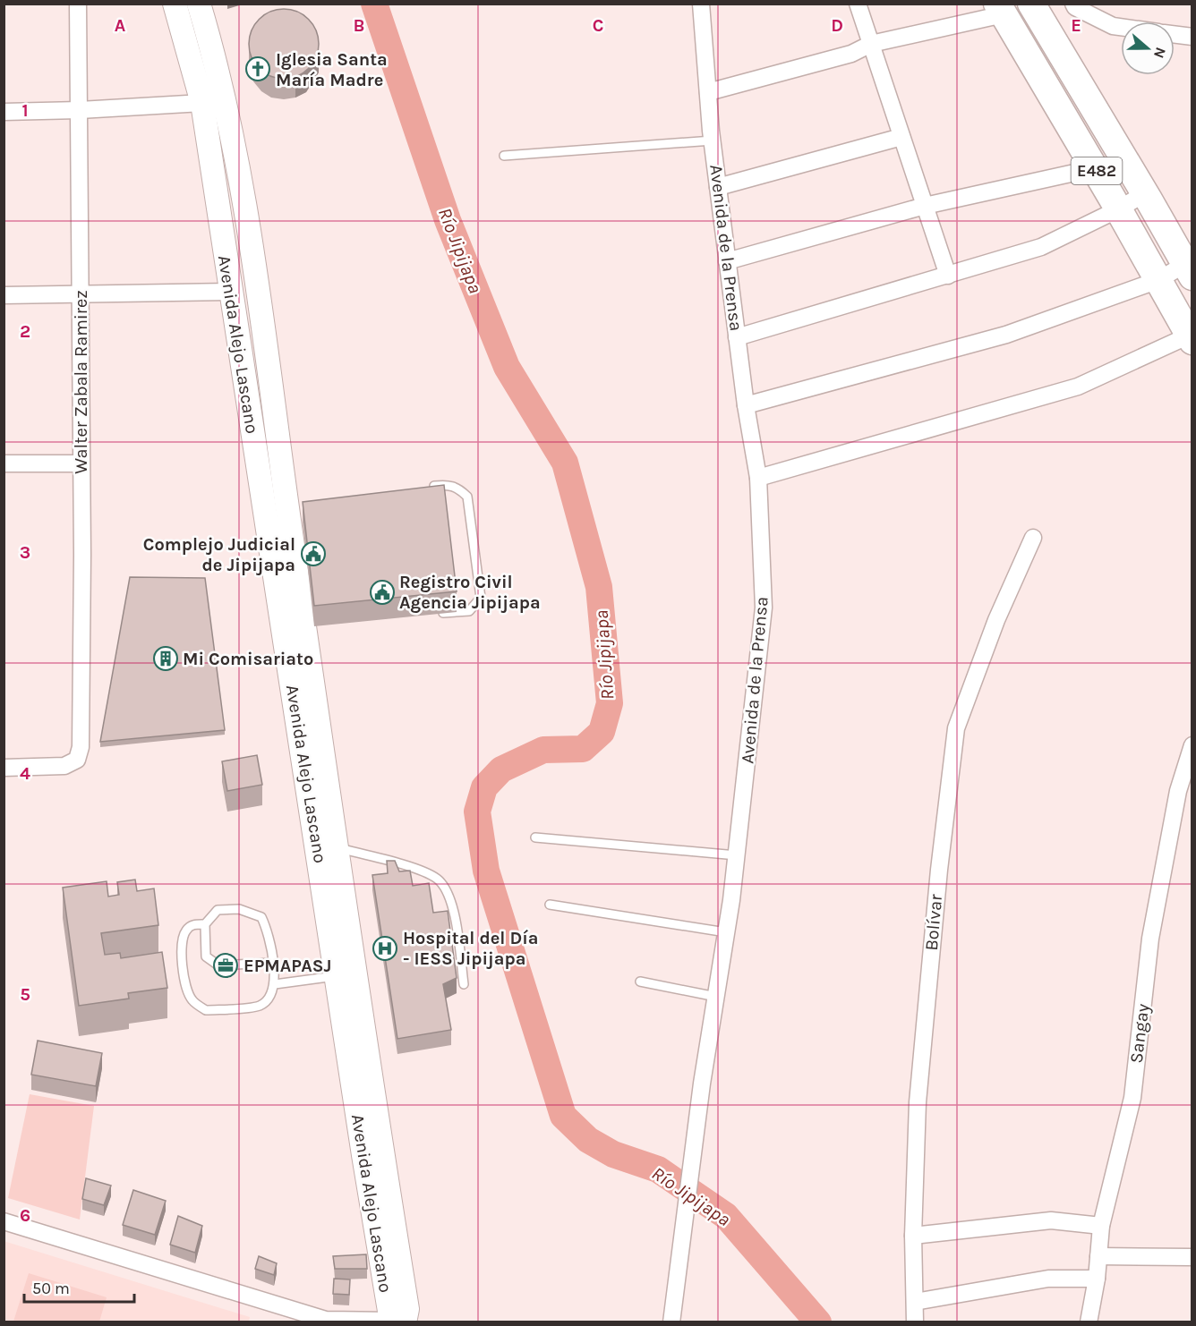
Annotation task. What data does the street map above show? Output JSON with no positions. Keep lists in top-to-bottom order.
{
  "streets": {
    "highway": ["E482"],
    "main road": ["Avenida Alejo Lascano"],
    "street": [
      "Avenida de la Prensa",
      "Walter Zabala Ramirez",
      "Bolívar",
      "Sangay"
    ]
  },
  "water": ["Río Jipijapa"],
  "places": {
    "church": ["Iglesia Santa María Madre"],
    "public building": ["Complejo Judicial de Jipijapa", "Registro Civil Agencia Jipijapa"],
    "building": ["Mi Comisariato"],
    "hospital": ["Hospital del Día - IESS Jipijapa"],
    "office": ["EPMAPASJ"]
  },
  "scale_bar": "50 m",
  "north": "right",
  "grid": {
    "columns": [
      "A",
      "B",
      "C",
      "D",
      "E"
    ],
    "rows": [
      "1",
      "2",
      "3",
      "4",
      "5",
      "6"
    ]
  }
}
